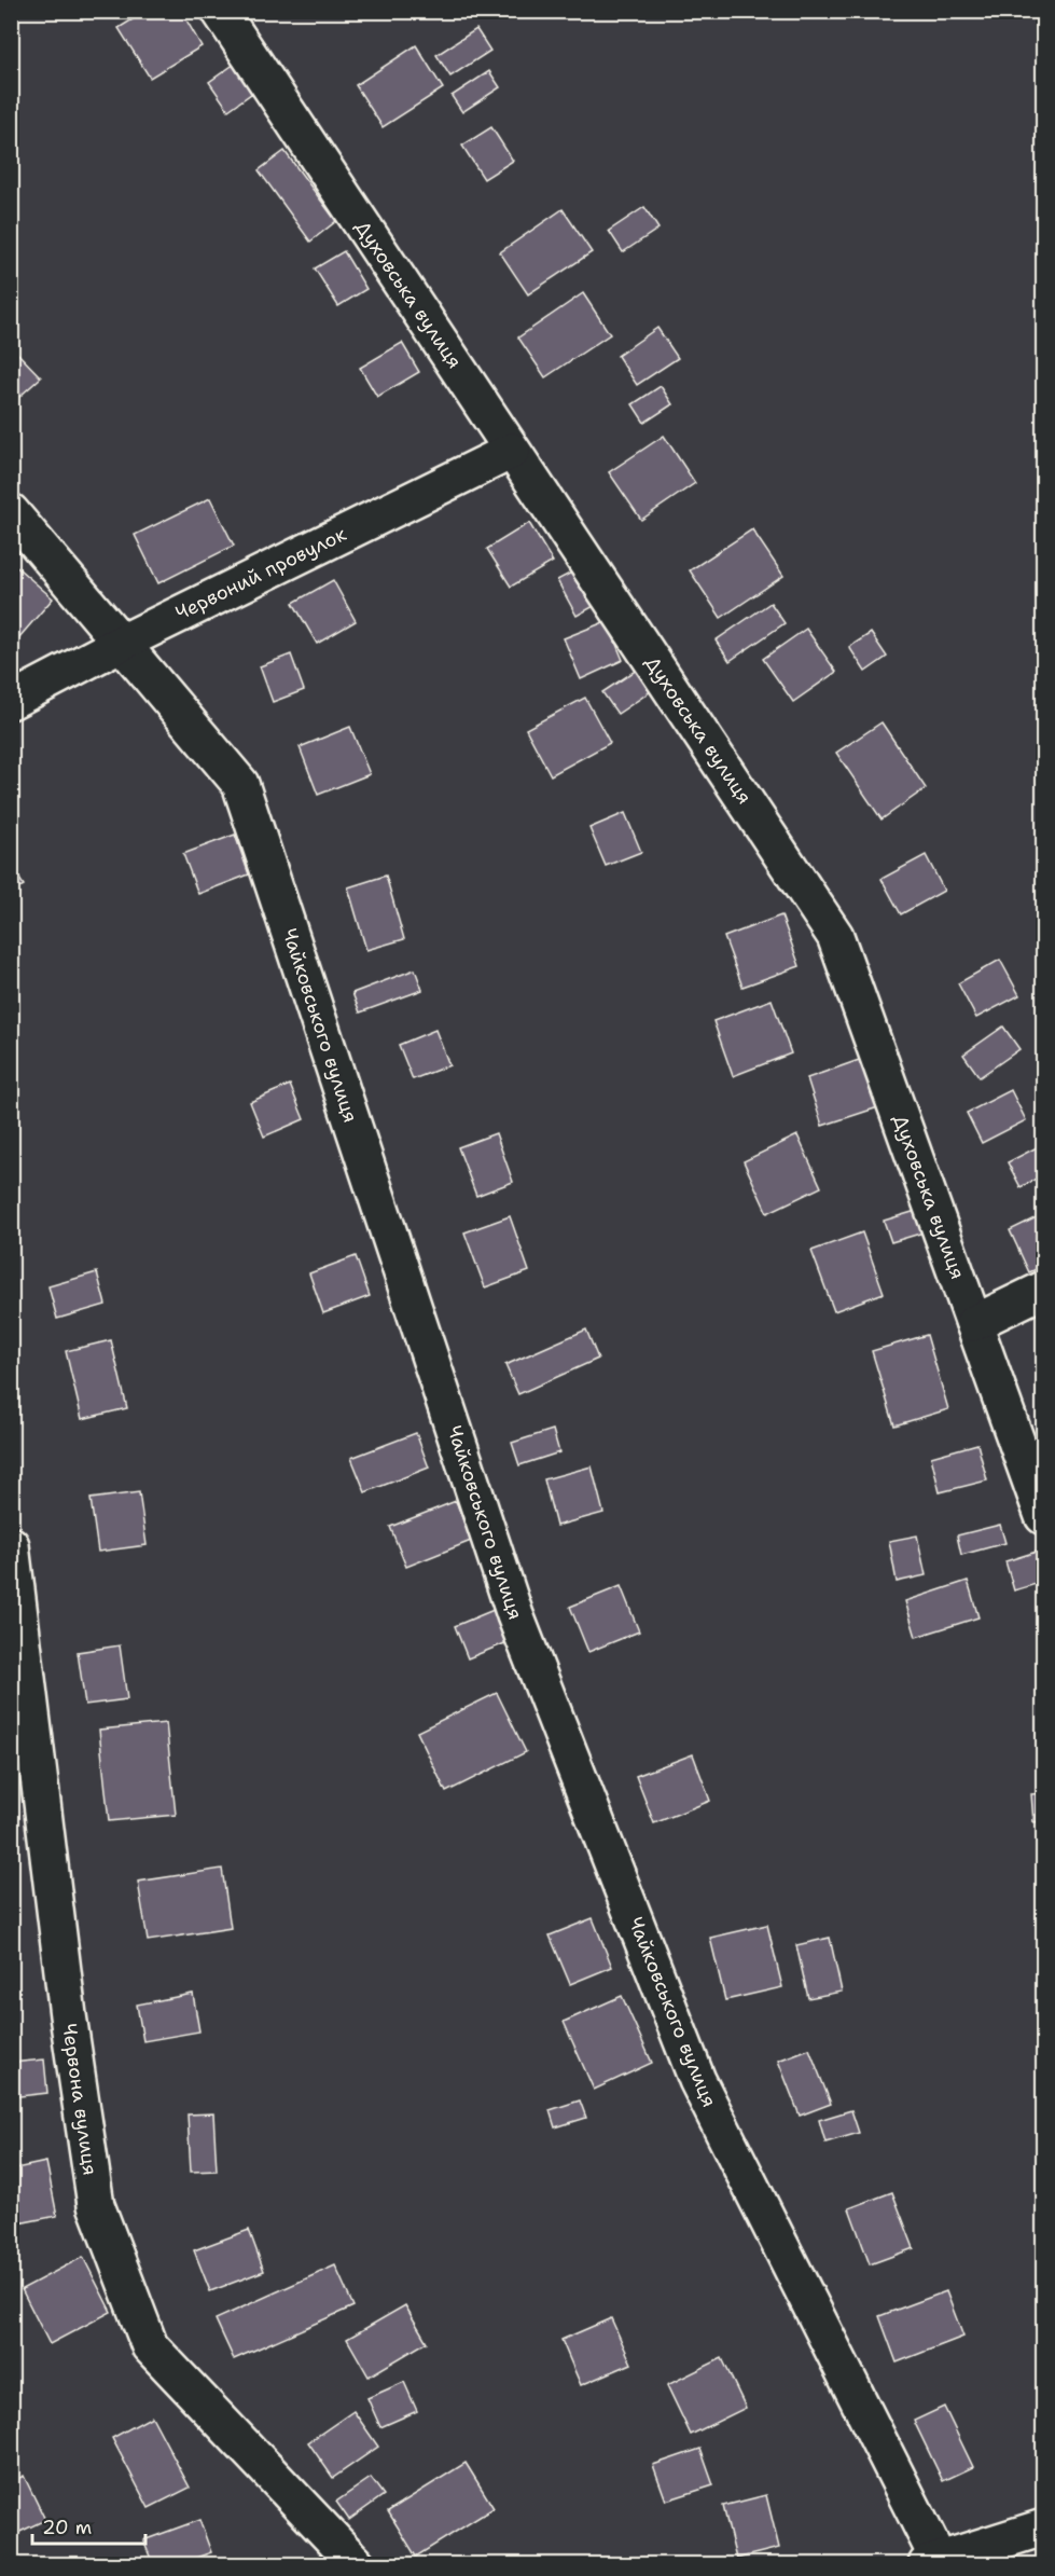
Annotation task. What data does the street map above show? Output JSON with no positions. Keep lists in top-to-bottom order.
{
  "streets": {
    "street": [
      "Духовська вулиця",
      "Червоний провулок",
      "Чайковського вулиця",
      "Червона вулиця"
    ]
  },
  "crossings": [
    ["Духовська вулиця", "Червоний провулок"],
    ["Червоний провулок", "Чайковського вулиця"]
  ],
  "scale_bar": "20 m"
}
